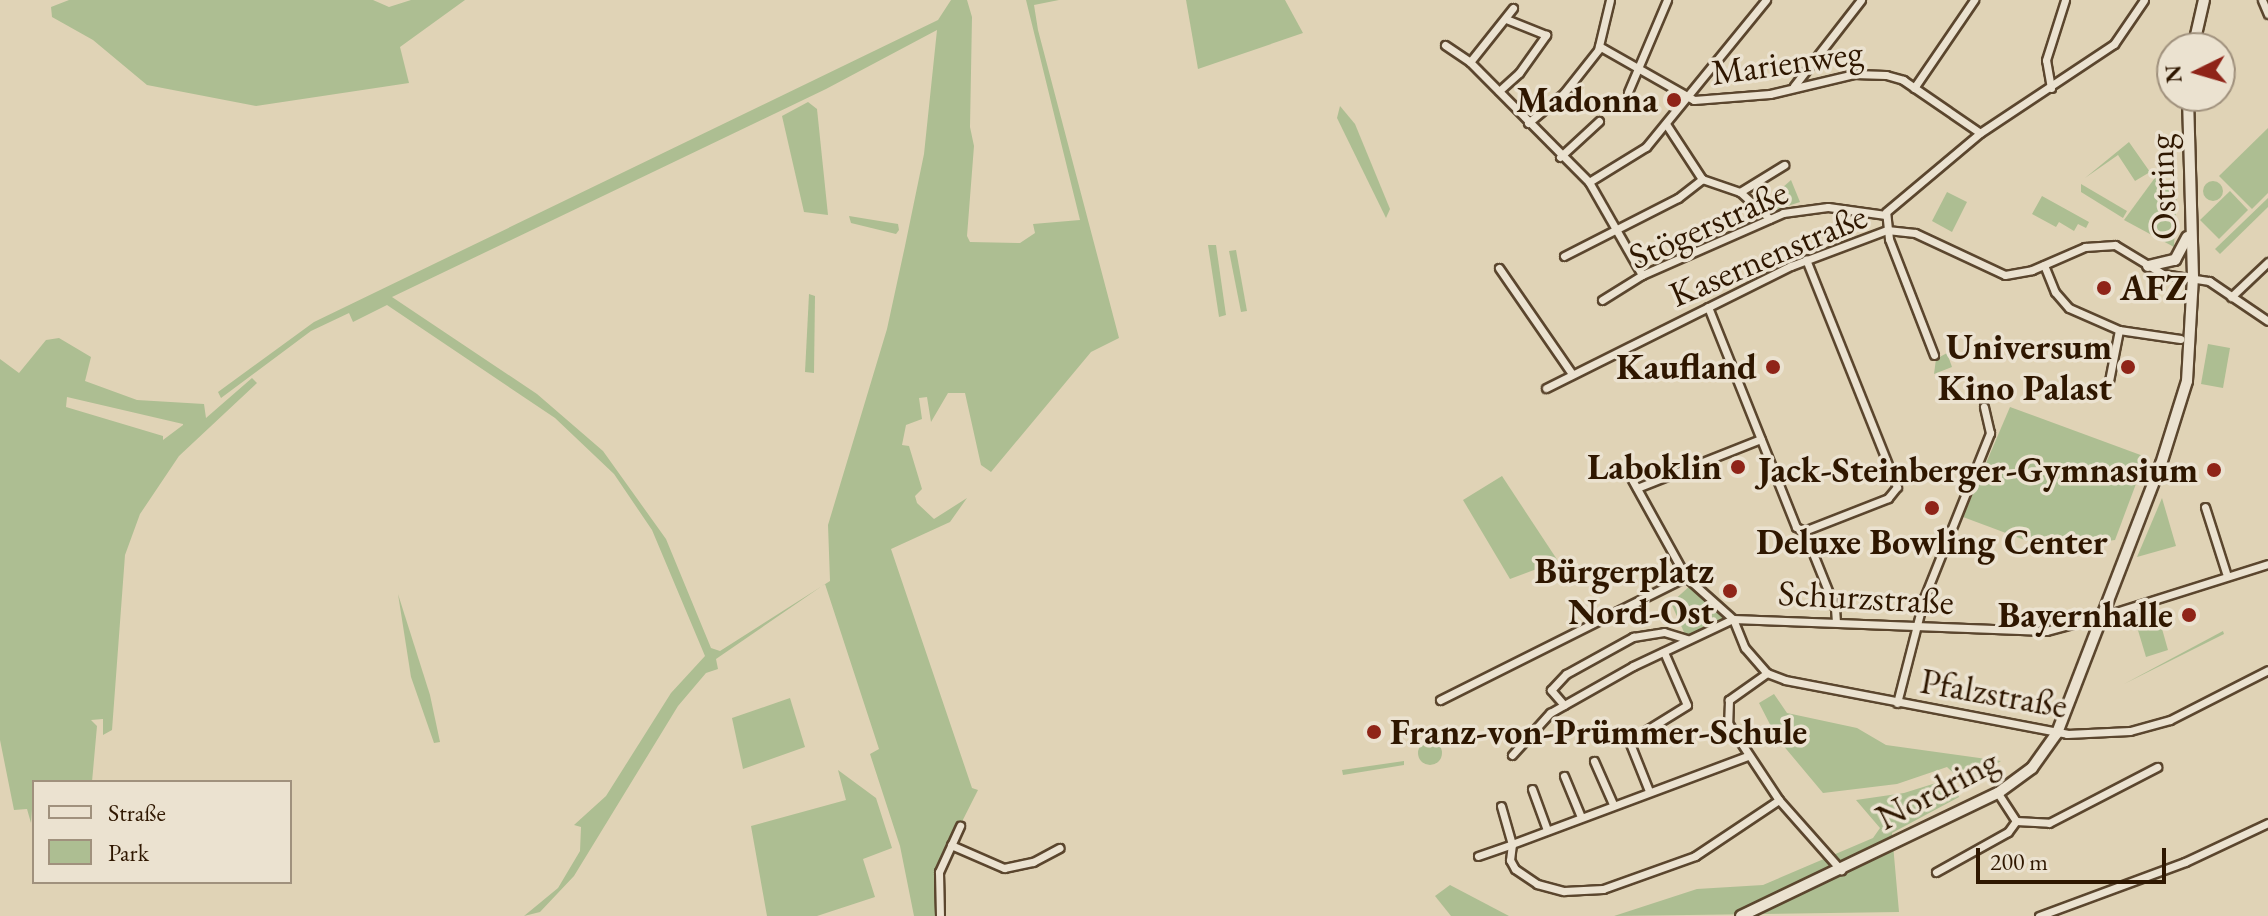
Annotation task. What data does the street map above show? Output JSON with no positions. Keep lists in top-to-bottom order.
{
  "streets": {
    "main road": ["Ostring", "Nordring"],
    "street": [
      "Marienweg",
      "Stögerstraße",
      "Kasernenstraße",
      "Schurzstraße",
      "Pfalzstraße"
    ]
  },
  "crossings": [
    ["Ostring", "Kasernenstraße"],
    ["Ostring", "Nordring"],
    ["Kasernenstraße", "Nordring"],
    ["Pfalzstraße", "Nordring"]
  ],
  "places": [
    "Madonna",
    "AFZ",
    "Kaufland",
    "Universum Kino Palast",
    "Laboklin",
    "Jack-Steinberger-Gymnasium",
    "Deluxe Bowling Center",
    "Bürgerplatz Nord-Ost",
    "Bayernhalle",
    "Franz-von-Prümmer-Schule"
  ],
  "legend": ["Straße", "Park"],
  "scale_bar": "200 m",
  "north": "left"
}
